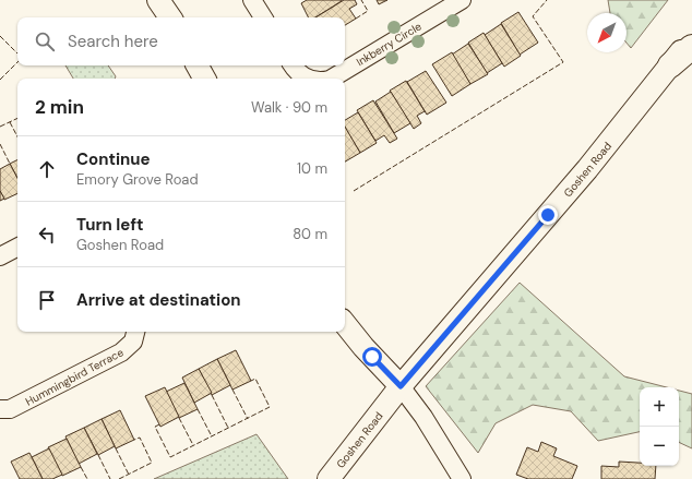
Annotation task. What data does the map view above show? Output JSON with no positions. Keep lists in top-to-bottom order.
{
  "streets": {
    "street": ["Inkberry Circle", "Goshen Road", "Hummingbird Terrace"]
  },
  "north": "bottom left",
  "page": {
    "search": "Search here",
    "heading": ["2 min", "Walk · 90 m"],
    "list": [
      ["Continue", "Emory Grove Road", "10 m"],
      ["Turn left", "Goshen Road", "80 m"],
      "Arrive at destination"
    ],
    "map_buttons": ["+", "−"]
  }
}
